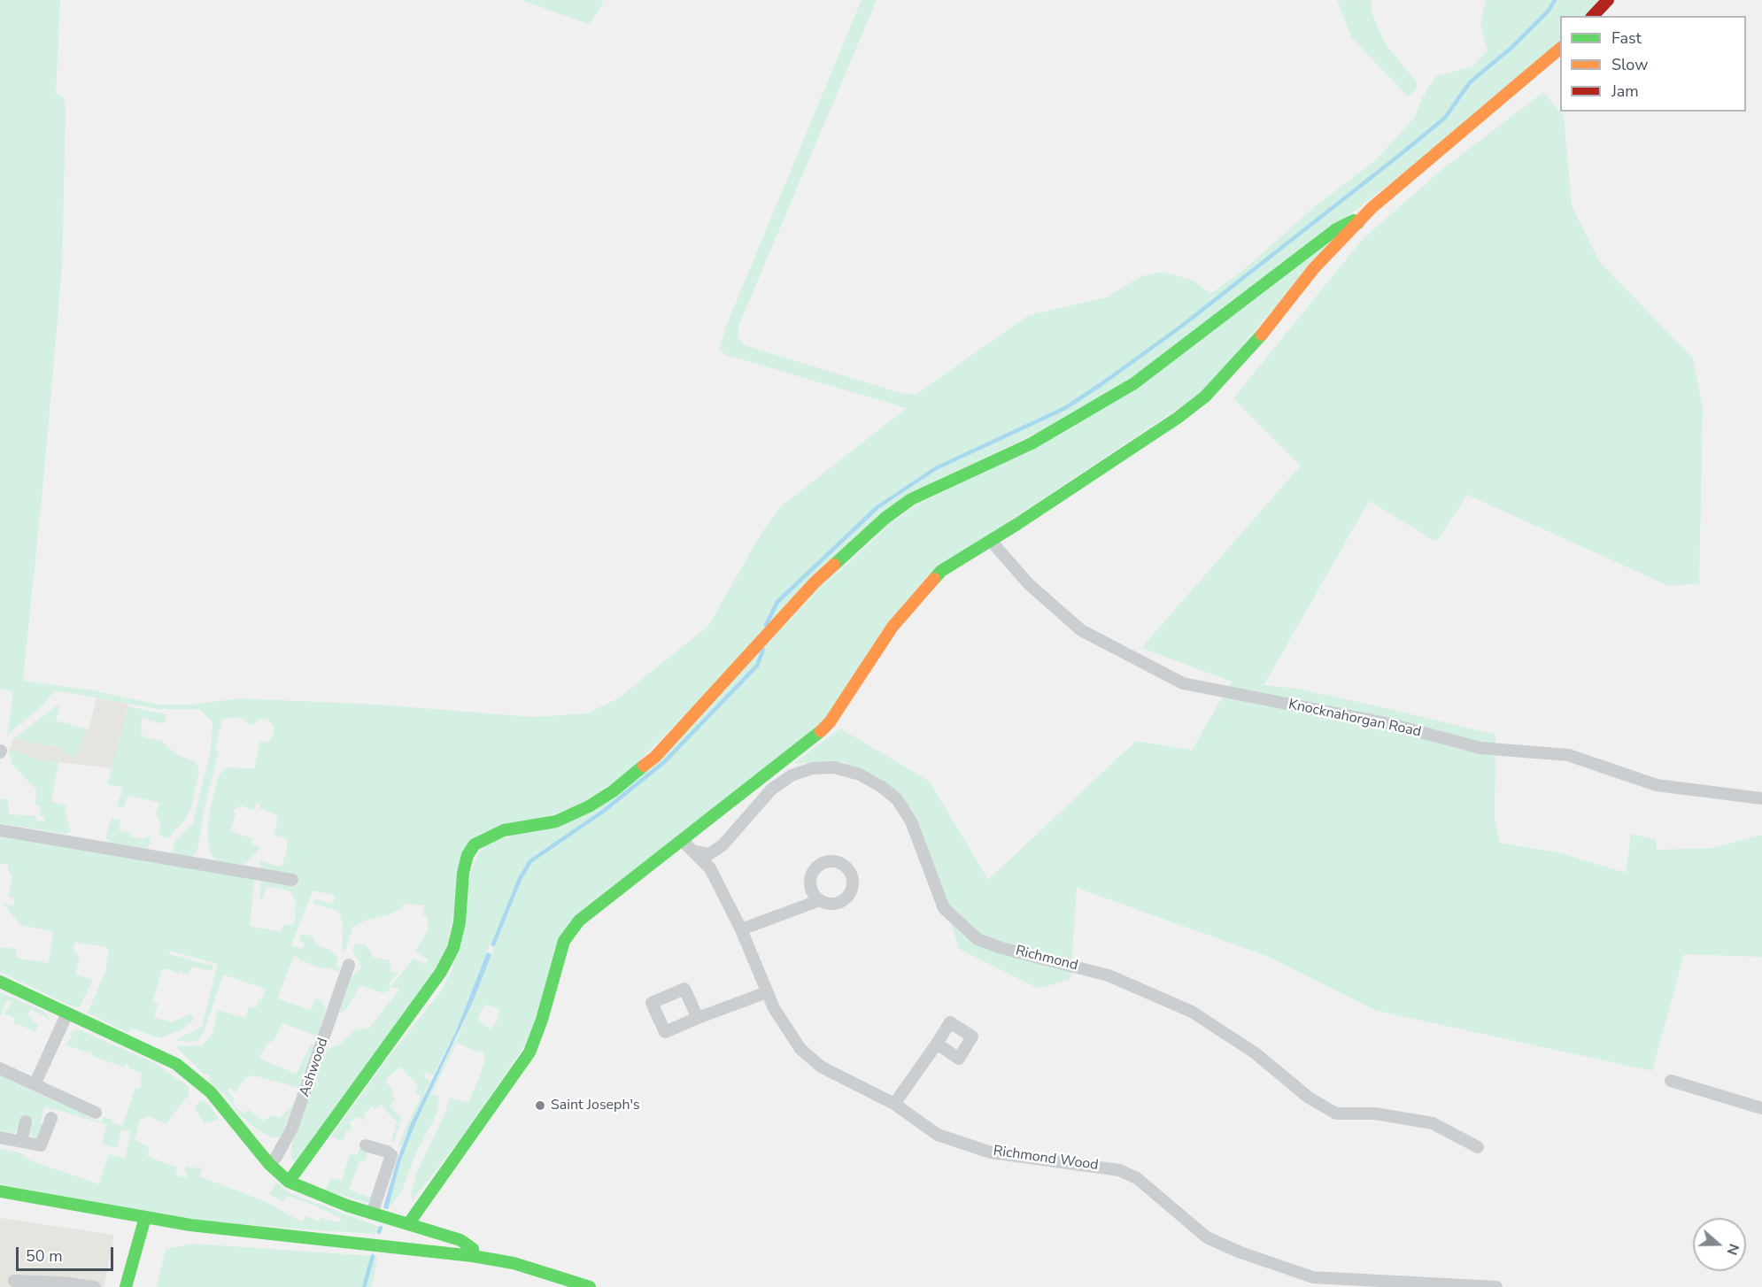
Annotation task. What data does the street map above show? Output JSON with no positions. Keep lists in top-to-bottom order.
{
  "streets": {
    "street": [
      "Knocknahorgan Road",
      "Richmond",
      "Ashwood",
      "Richmond Wood"
    ]
  },
  "crossings": [
    ["Richmond", "Richmond Wood"]
  ],
  "places": ["Saint Joseph's"],
  "legend": ["Fast", "Slow", "Jam"],
  "scale_bar": "50 m",
  "north": "right"
}
